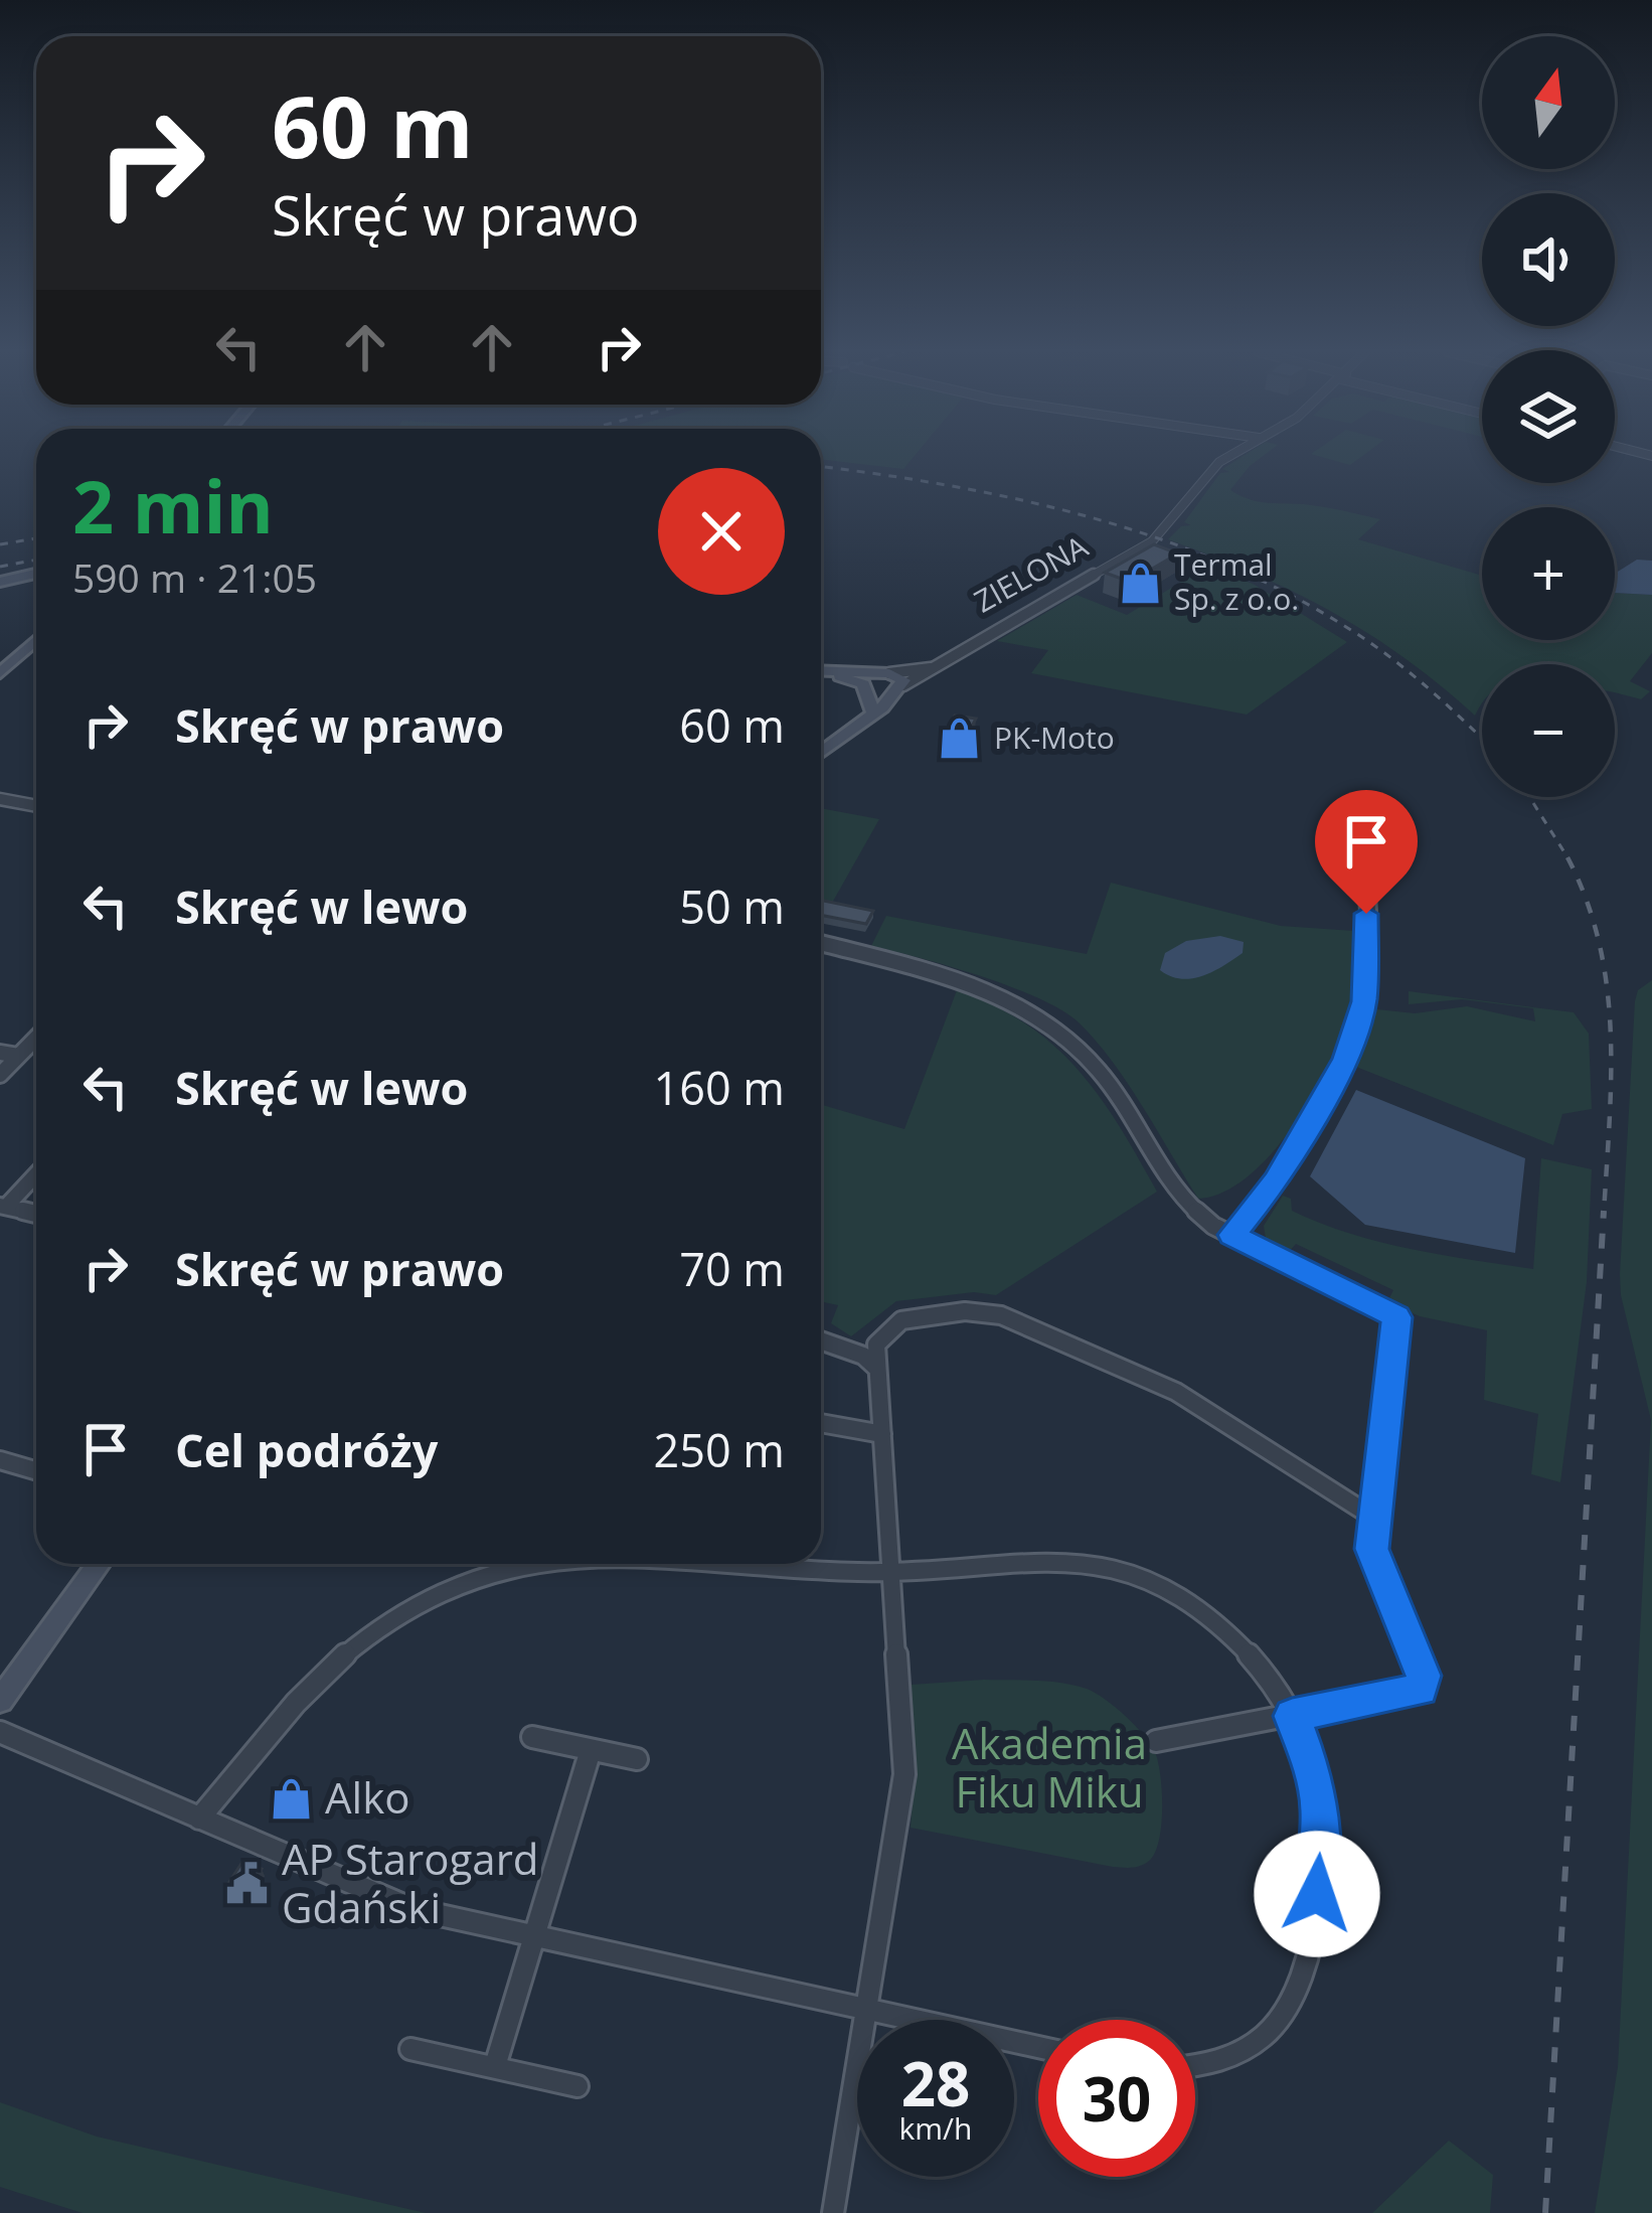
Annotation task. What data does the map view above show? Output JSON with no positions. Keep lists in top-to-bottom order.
{
  "streets": {
    "street": ["ZIELONA"]
  },
  "parks": ["Akademia Fiku Miku"],
  "places": {
    "shop": ["Termal Sp. z o.o.", "PK-Moto", "Alko"],
    "public building": ["AP Starogard Gdański"]
  },
  "north": "top",
  "page": {
    "map_buttons": ["+", "−"],
    "turn": ["60 m", "Skręć w prawo"],
    "heading": ["2 min", "590 m · 21:05"],
    "list": [
      {
        "name": "Skręć w prawo",
        "value": "60 m"
      },
      {
        "name": "Skręć w lewo",
        "value": "50 m"
      },
      {
        "name": "Skręć w lewo",
        "value": "160 m"
      },
      {
        "name": "Skręć w prawo",
        "value": "70 m"
      },
      {
        "name": "Cel podróży",
        "value": "250 m"
      }
    ],
    "speed": "28 km/h",
    "limit": "30"
  }
}
